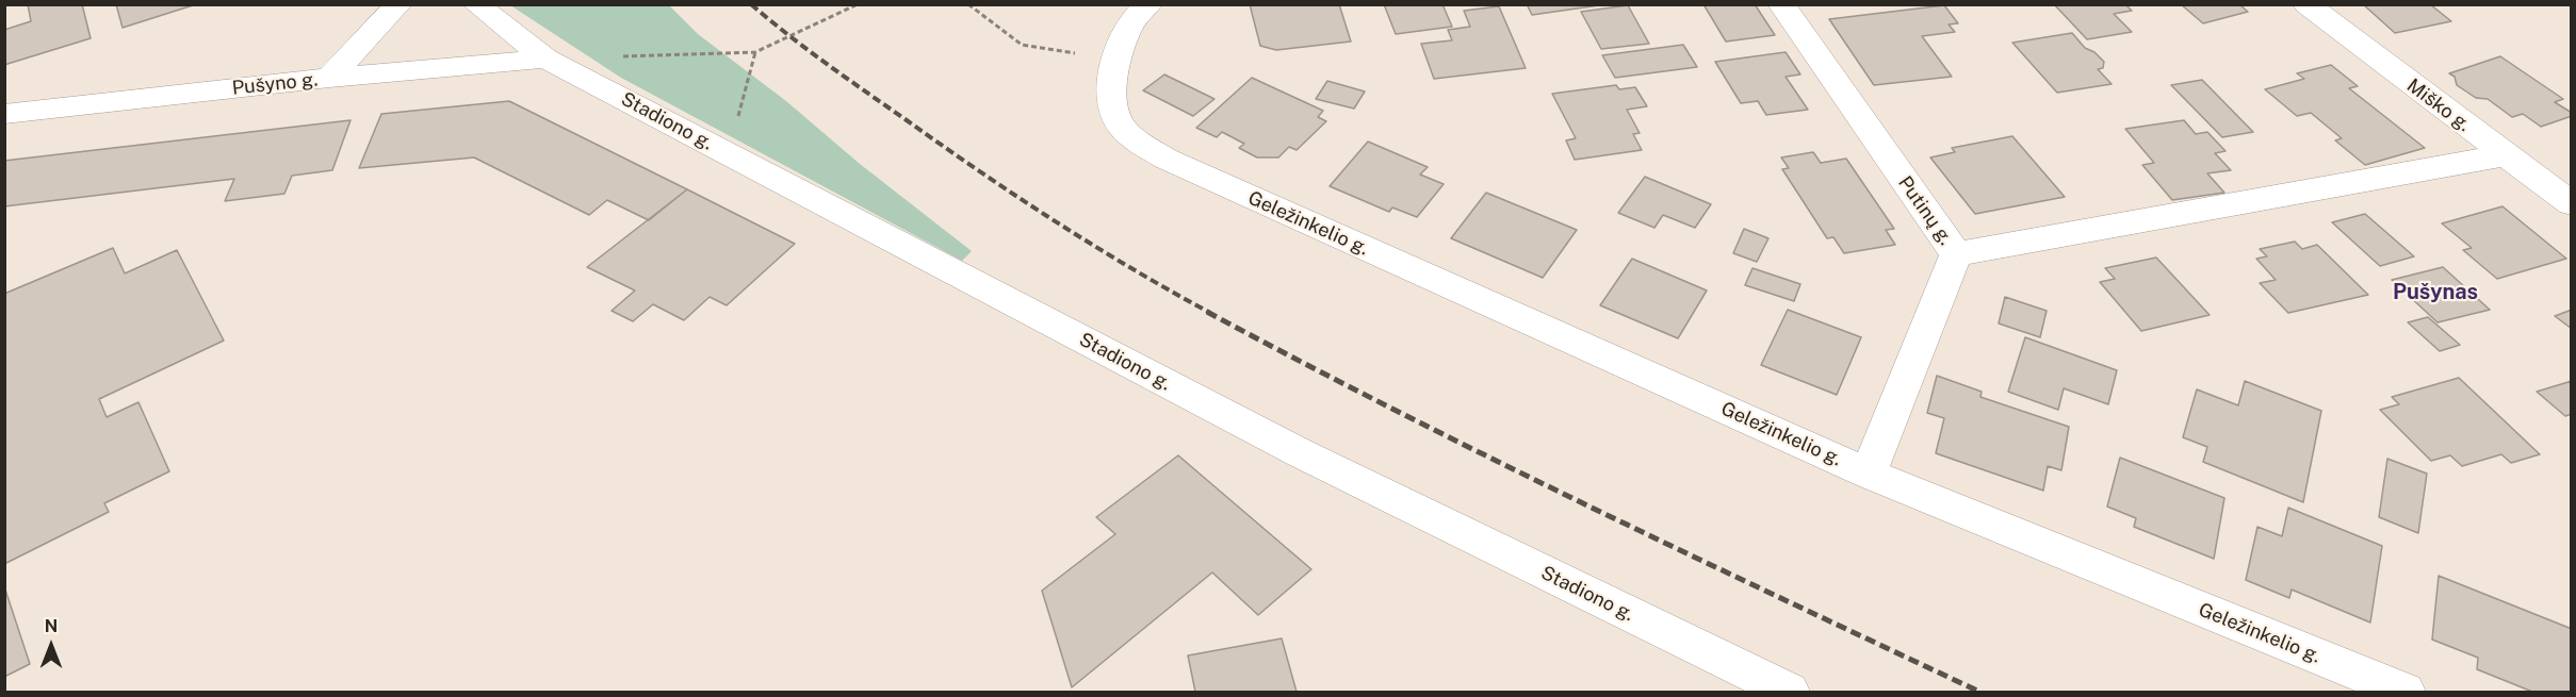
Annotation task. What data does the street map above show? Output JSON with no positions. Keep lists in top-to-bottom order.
{
  "streets": {
    "street": [
      "Pušyno g.",
      "Miško g.",
      "Stadiono g.",
      "Putinų g.",
      "Geležinkelio g."
    ]
  },
  "crossings": [
    ["Pušyno g.", "Stadiono g."],
    ["Putinų g.", "Geležinkelio g."]
  ],
  "districts": ["Pušynas"],
  "north": "top"
}
